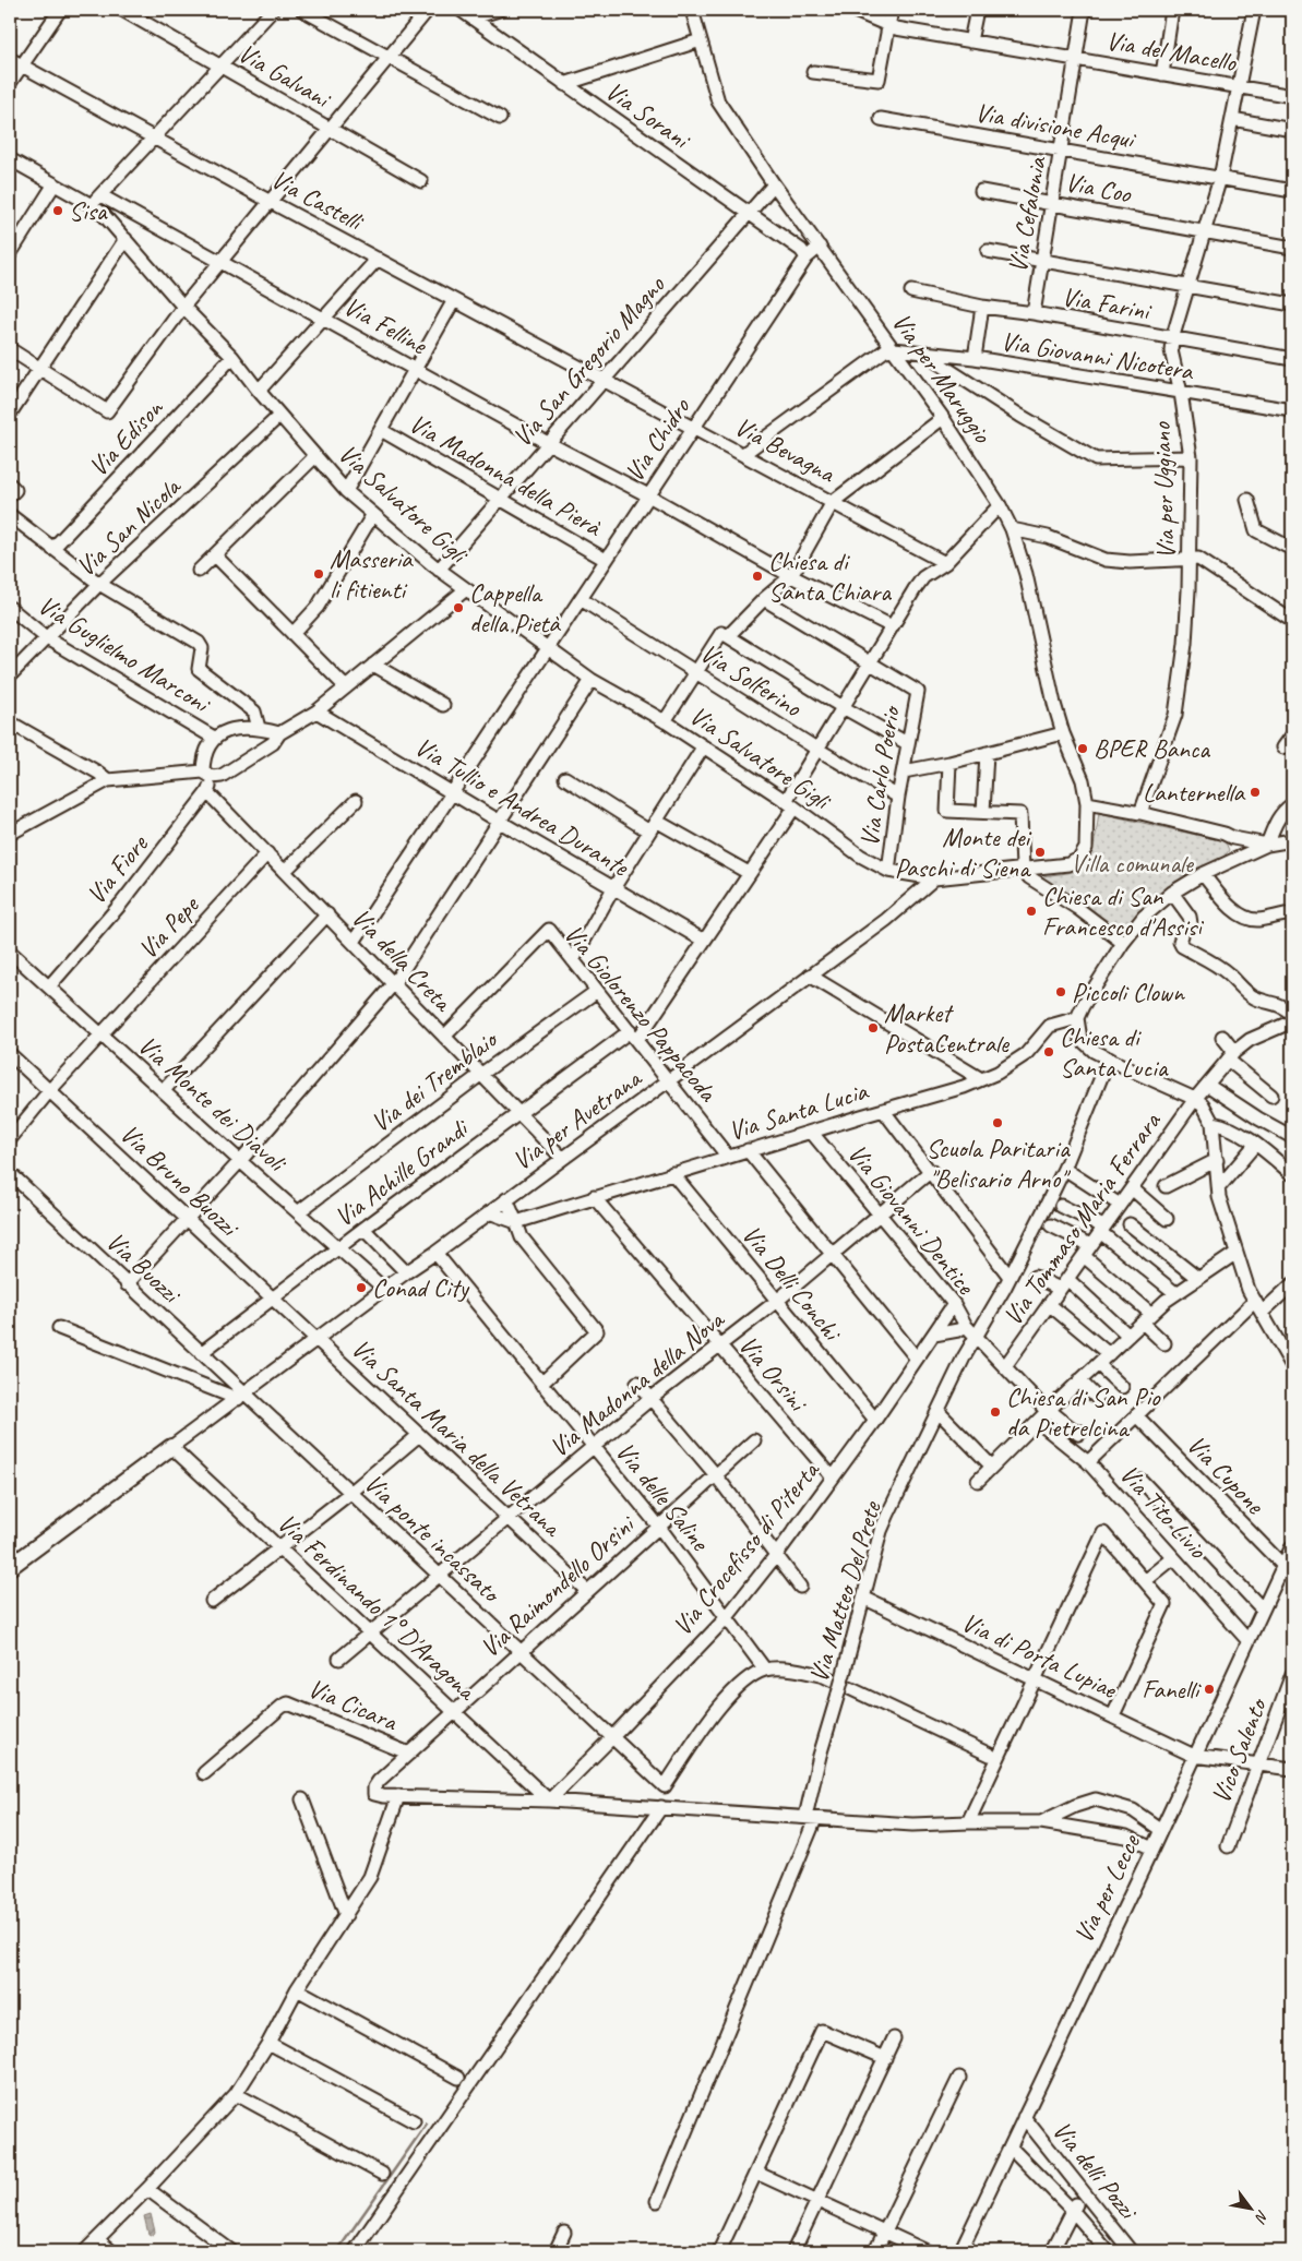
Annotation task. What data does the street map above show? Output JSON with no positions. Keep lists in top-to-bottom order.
{
  "streets": {
    "street": [
      "Via del Macello",
      "Via Galvani",
      "Via Sorani",
      "Via divisione Acqui",
      "Via Coo",
      "Via Castelli",
      "Via Cefalonia",
      "Via Farini",
      "Via Felline",
      "Via Giovanni Nicotera",
      "Via San Gregorio Magno",
      "Via per Maruggio",
      "Via Edison",
      "Via Chidro",
      "Via Bevagna",
      "Via Madonna della Pierà",
      "Via per Uggiano",
      "Via Salvatore Gigli",
      "Via San Nicola",
      "Via Guglielmo Marconi",
      "Via Solferino",
      "Via Carlo Poerio",
      "Via Tullio e Andrea Durante",
      "Via Fiore",
      "Via Pepe",
      "Via della Creta",
      "Via Giolorenzo Pappacoda",
      "Via dei Tremblaio",
      "Via Monte dei Diavoli",
      "Via Santa Lucia",
      "Via per Avetrana",
      "Via Achille Grandi",
      "Via Bruno Buozzi",
      "Via Giovanni Dentice",
      "Via Tommaso Maria Ferrara",
      "Via Buozzi",
      "Via Delli Conchi",
      "Via Orsini",
      "Via Madonna della Nova",
      "Via Santa Maria della Vetrana",
      "Via Cupone",
      "Via delle Saline",
      "Via Tito Livio",
      "Via ponte incassato",
      "Via Crocefisso di Piterta",
      "Via Raimondello Orsini",
      "Via Matteo Del Prete",
      "Via Ferdinando 1° D'Aragona",
      "Via di Porta Lupiae",
      "Via Cicara",
      "Vico Salento",
      "Via per Lecce",
      "Via delli Pozzi"
    ]
  },
  "crossings": [
    ["Via del Macello", "Via Cefalonia"],
    ["Via del Macello", "Via per Uggiano"],
    ["Via Sorani", "Via San Gregorio Magno"],
    ["Via Sorani", "Via Chidro"],
    ["Via divisione Acqui", "Via Cefalonia"],
    ["Via divisione Acqui", "Via per Uggiano"],
    ["Via Coo", "Via Cefalonia"],
    ["Via Coo", "Via per Uggiano"],
    ["Via Castelli", "Via San Gregorio Magno"],
    ["Via Castelli", "Via Bevagna"],
    ["Via Cefalonia", "Via Farini"],
    ["Via Farini", "Via per Uggiano"],
    ["Via Felline", "Via San Gregorio Magno"],
    ["Via Felline", "Via Chidro"],
    ["Via Felline", "Via Salvatore Gigli"],
    ["Via Felline", "Via Achille Grandi"],
    ["Via Giovanni Nicotera", "Via per Maruggio"],
    ["Via Giovanni Nicotera", "Via per Uggiano"],
    ["Via San Gregorio Magno", "Via per Maruggio"],
    ["Via San Gregorio Magno", "Via Bevagna"],
    ["Via San Gregorio Magno", "Via Madonna della Pierà"],
    ["Via San Gregorio Magno", "Via Salvatore Gigli"],
    ["Via per Maruggio", "Via Chidro"],
    ["Via per Maruggio", "Via Achille Grandi"],
    ["Via Edison", "Via Salvatore Gigli"],
    ["Via Chidro", "Via Bevagna"],
    ["Via Chidro", "Via Madonna della Pierà"],
    ["Via Chidro", "Via Salvatore Gigli"],
    ["Via Chidro", "Via Solferino"],
    ["Via Chidro", "Via Tullio e Andrea Durante"],
    ["Via Chidro", "Via della Creta"],
    ["Via Bevagna", "Via Achille Grandi"],
    ["Via Salvatore Gigli", "Via San Nicola"],
    ["Via Salvatore Gigli", "Via Carlo Poerio"],
    ["Via Salvatore Gigli", "Via per Avetrana"],
    ["Via Salvatore Gigli", "Via Achille Grandi"],
    ["Via San Nicola", "Via Guglielmo Marconi"],
    ["Via Guglielmo Marconi", "Via Fiore"],
    ["Via Solferino", "Via Carlo Poerio"],
    ["Via Solferino", "Via Achille Grandi"],
    ["Via Carlo Poerio", "Via Achille Grandi"],
    ["Via Tullio e Andrea Durante", "Via Achille Grandi"],
    ["Via Fiore", "Via della Creta"],
    ["Via Fiore", "Via Monte dei Diavoli"],
    ["Via Pepe", "Via della Creta"],
    ["Via Pepe", "Via Monte dei Diavoli"],
    ["Via Pepe", "Via Bruno Buozzi"],
    ["Via della Creta", "Via Giolorenzo Pappacoda"],
    ["Via della Creta", "Via dei Tremblaio"],
    ["Via della Creta", "Via per Avetrana"],
    ["Via della Creta", "Via Achille Grandi"],
    ["Via Giolorenzo Pappacoda", "Via dei Tremblaio"],
    ["Via Giolorenzo Pappacoda", "Via Santa Lucia"],
    ["Via Giolorenzo Pappacoda", "Via per Avetrana"],
    ["Via Giolorenzo Pappacoda", "Via Achille Grandi"],
    ["Via dei Tremblaio", "Via Monte dei Diavoli"],
    ["Via Monte dei Diavoli", "Via per Avetrana"],
    ["Via Monte dei Diavoli", "Via Achille Grandi"],
    ["Via Santa Lucia", "Via Giovanni Dentice"],
    ["Via Santa Lucia", "Via Delli Conchi"],
    ["Via Santa Lucia", "Via Orsini"],
    ["Via per Avetrana", "Via Bruno Buozzi"],
    ["Via per Avetrana", "Via Buozzi"],
    ["Via per Avetrana", "Via Santa Maria della Vetrana"],
    ["Via per Avetrana", "Via delle Saline"],
    ["Via per Avetrana", "Via ponte incassato"],
    ["Via per Avetrana", "Via Ferdinando 1° D'Aragona"],
    ["Via Achille Grandi", "Via Bruno Buozzi"],
    ["Via Achille Grandi", "Via Buozzi"],
    ["Via Bruno Buozzi", "Via Santa Maria della Vetrana"],
    ["Via Giovanni Dentice", "Via Tommaso Maria Ferrara"],
    ["Via Giovanni Dentice", "Via Madonna della Nova"],
    ["Via Giovanni Dentice", "Via Crocefisso di Piterta"],
    ["Via Giovanni Dentice", "Via Matteo Del Prete"],
    ["Via Buozzi", "Via ponte incassato"],
    ["Via Delli Conchi", "Via Madonna della Nova"],
    ["Via Delli Conchi", "Via Crocefisso di Piterta"],
    ["Via Orsini", "Via Madonna della Nova"],
    ["Via Orsini", "Via Crocefisso di Piterta"],
    ["Via Madonna della Nova", "Via Santa Maria della Vetrana"],
    ["Via Madonna della Nova", "Via delle Saline"],
    ["Via Madonna della Nova", "Via ponte incassato"],
    ["Via Madonna della Nova", "Via Ferdinando 1° D'Aragona"],
    ["Via Santa Maria della Vetrana", "Via Raimondello Orsini"],
    ["Via Cupone", "Via per Lecce"],
    ["Via delle Saline", "Via ponte incassato"],
    ["Via delle Saline", "Via Crocefisso di Piterta"],
    ["Via delle Saline", "Via Raimondello Orsini"],
    ["Via Tito Livio", "Via per Lecce"],
    ["Via ponte incassato", "Via Crocefisso di Piterta"],
    ["Via ponte incassato", "Via Raimondello Orsini"],
    ["Via Crocefisso di Piterta", "Via Ferdinando 1° D'Aragona"],
    ["Via Raimondello Orsini", "Via Ferdinando 1° D'Aragona"],
    ["Via Raimondello Orsini", "Via Cicara"],
    ["Via Matteo Del Prete", "Via di Porta Lupiae"],
    ["Via di Porta Lupiae", "Vico Salento"],
    ["Via di Porta Lupiae", "Via per Lecce"],
    ["Via per Lecce", "Via delli Pozzi"]
  ],
  "parks": ["Villa comunale"],
  "places": [
    "Sisa",
    "Masseria li fitienti",
    "Chiesa di Santa Chiara",
    "Cappella della Pietà",
    "BPER Banca",
    "Lanternella",
    "Monte dei Paschi di Siena",
    "Chiesa di San Francesco d'Assisi",
    "Piccoli Clown",
    "Market PostaCentrale",
    "Chiesa di Santa Lucia",
    "Scuola Paritaria \"Belisario Arno\"",
    "Conad City",
    "Chiesa di San Pio da Pietrelcina",
    "Fanelli"
  ],
  "north": "bottom right"
}
